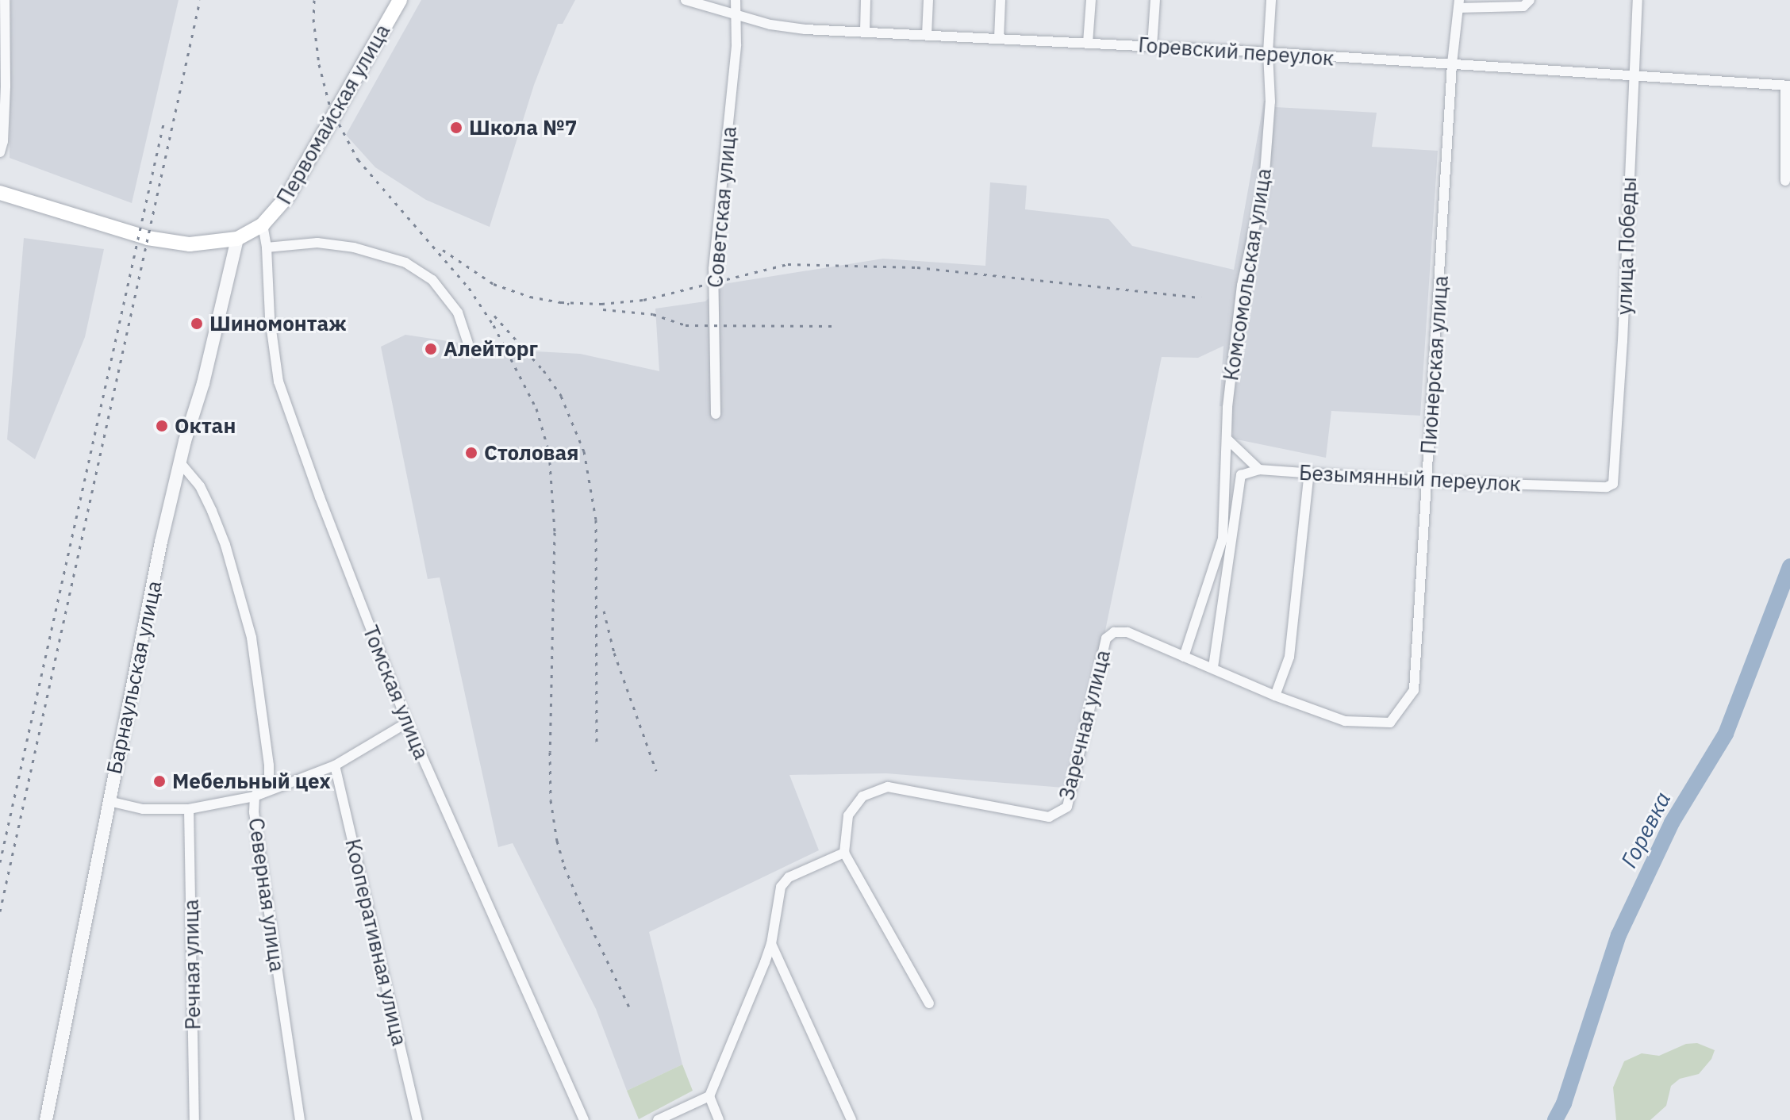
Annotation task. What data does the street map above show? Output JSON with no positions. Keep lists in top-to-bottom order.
{
  "streets": {
    "main road": ["Первомайская улица"],
    "street": [
      "Горевский переулок",
      "Советская улица",
      "улица Победы",
      "Комсомольская улица",
      "Пионерская улица",
      "Безымянный переулок",
      "Барнаульская улица",
      "Томская улица",
      "Заречная улица",
      "Северная улица",
      "Кооперативная улица",
      "Речная улица"
    ]
  },
  "crossings": [
    ["Горевский переулок", "Советская улица"],
    ["Горевский переулок", "улица Победы"],
    ["Горевский переулок", "Комсомольская улица"],
    ["Горевский переулок", "Пионерская улица"],
    ["Первомайская улица", "Барнаульская улица"],
    ["Первомайская улица", "Томская улица"],
    ["улица Победы", "Безымянный переулок"],
    ["Комсомольская улица", "Заречная улица"],
    ["Пионерская улица", "Безымянный переулок"],
    ["Пионерская улица", "Заречная улица"],
    ["Барнаульская улица", "Северная улица"]
  ],
  "water": ["Горевка"],
  "places": [
    "Школа №7",
    "Шиномонтаж",
    "Алейторг",
    "Октан",
    "Столовая",
    "Мебельный цех"
  ]
}
